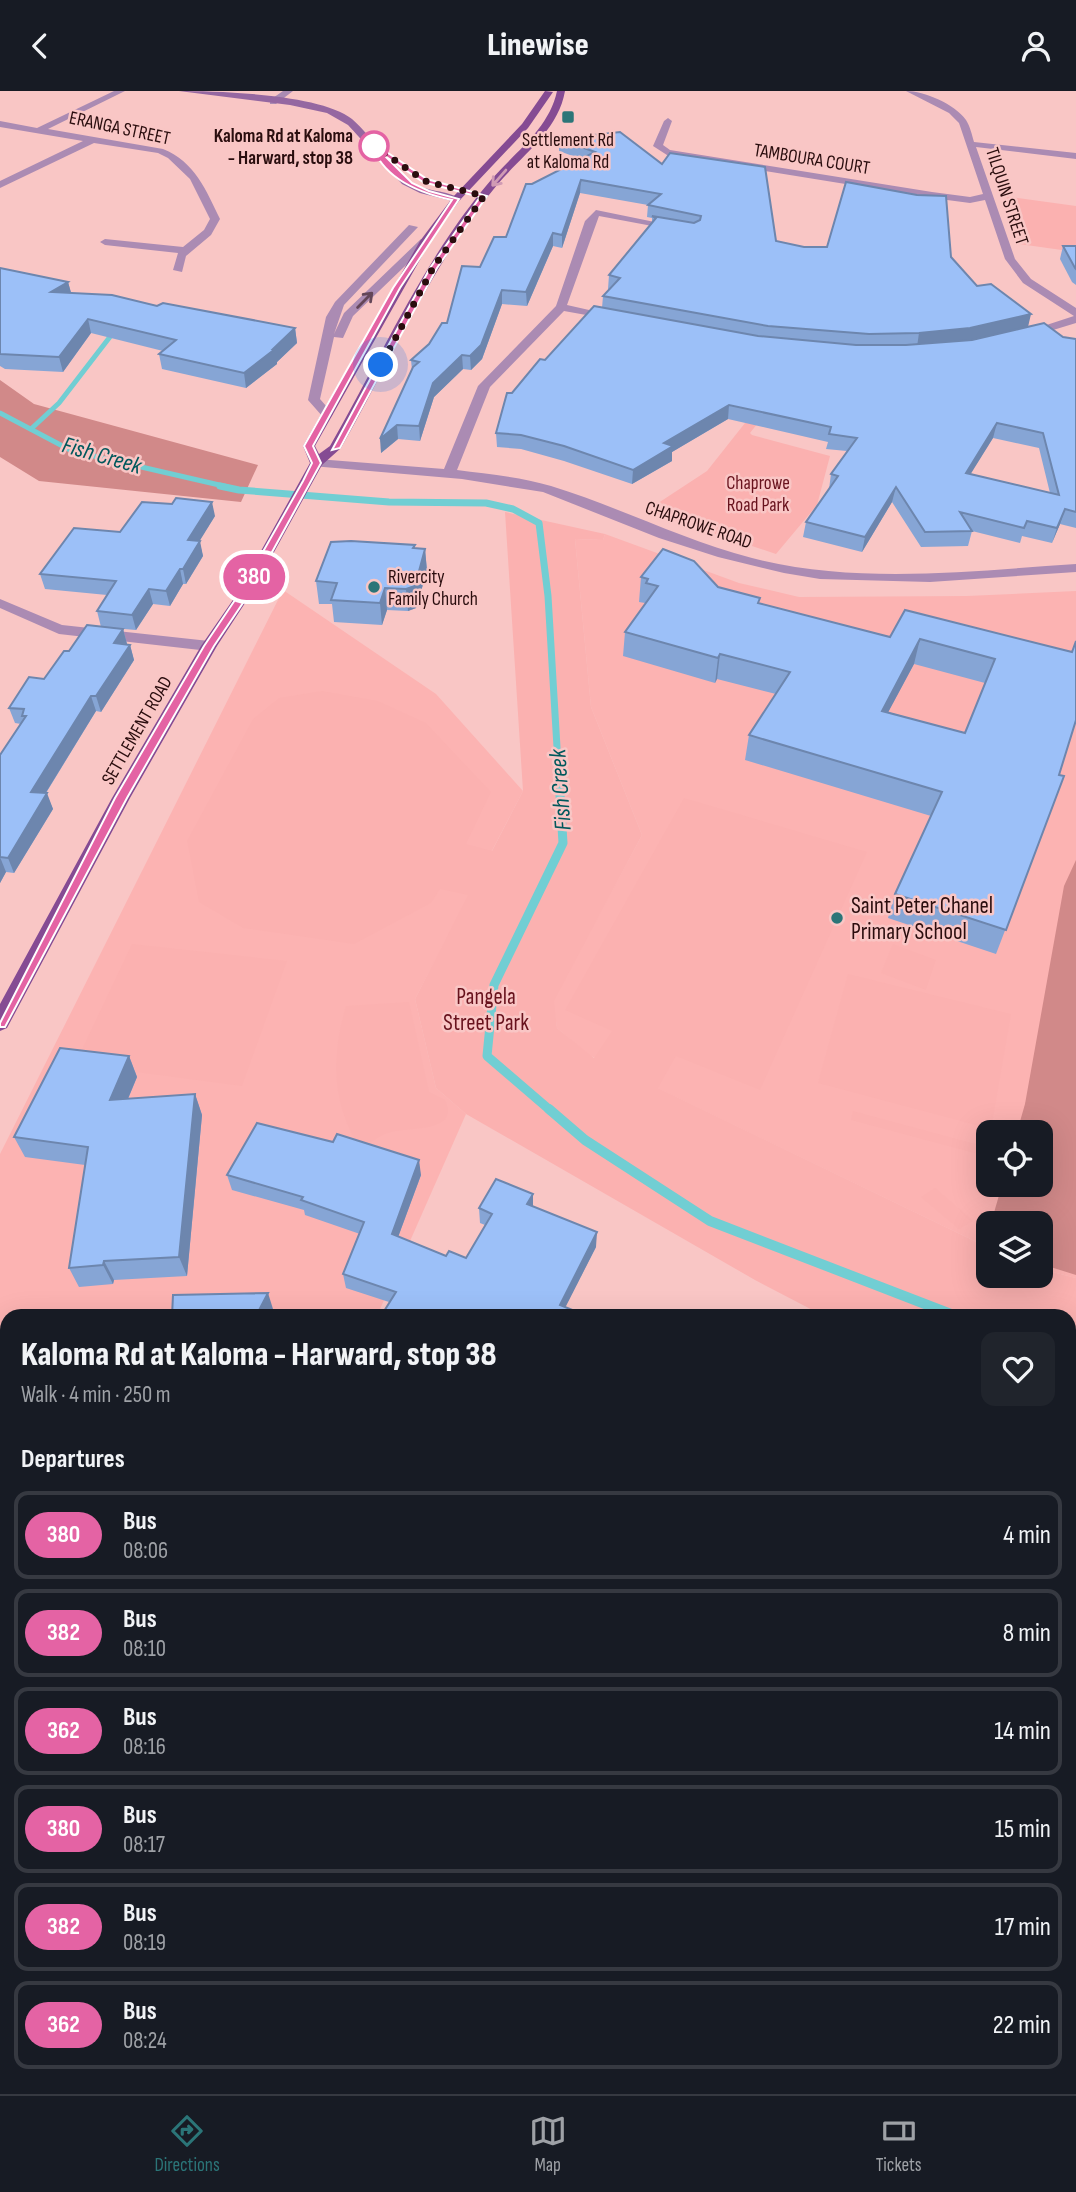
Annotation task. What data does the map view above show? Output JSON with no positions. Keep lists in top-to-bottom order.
{
  "streets": {
    "main road": ["SETTLEMENT ROAD"],
    "street": [
      "ERANGA STREET",
      "TAMBOURA COURT",
      "TILQUIN STREET",
      "CHAPROWE ROAD"
    ]
  },
  "crossings": [
    ["TAMBOURA COURT", "TILQUIN STREET"],
    ["CHAPROWE ROAD", "SETTLEMENT ROAD"]
  ],
  "water": ["Fish Creek"],
  "parks": ["Chaprowe Road Park", "Pangela Street Park"],
  "places": {
    "transit": ["Settlement Rd at Kaloma Rd"],
    "other": ["Kaloma Rd at Kaloma - Harward, stop 38", "Rivercity Family Church", "Saint Peter Chanel Primary School"]
  },
  "lines": ["bus line 380"],
  "page": {
    "header": "Linewise",
    "on_map": "380",
    "heading": [
      ["Kaloma Rd at Kaloma - Harward, stop 38", "Walk · 4 min · 250 m"],
      "Departures"
    ],
    "list": [
      {
        "mark": "380",
        "name": "Bus",
        "note": "08:06",
        "value": "4 min"
      },
      {
        "mark": "382",
        "name": "Bus",
        "note": "08:10",
        "value": "8 min"
      },
      {
        "mark": "362",
        "name": "Bus",
        "note": "08:16",
        "value": "14 min"
      },
      {
        "mark": "380",
        "name": "Bus",
        "note": "08:17",
        "value": "15 min"
      },
      {
        "mark": "382",
        "name": "Bus",
        "note": "08:19",
        "value": "17 min"
      },
      {
        "mark": "362",
        "name": "Bus",
        "note": "08:24",
        "value": "22 min"
      }
    ],
    "tabs": ["Directions", "Map", "Tickets"]
  }
}
